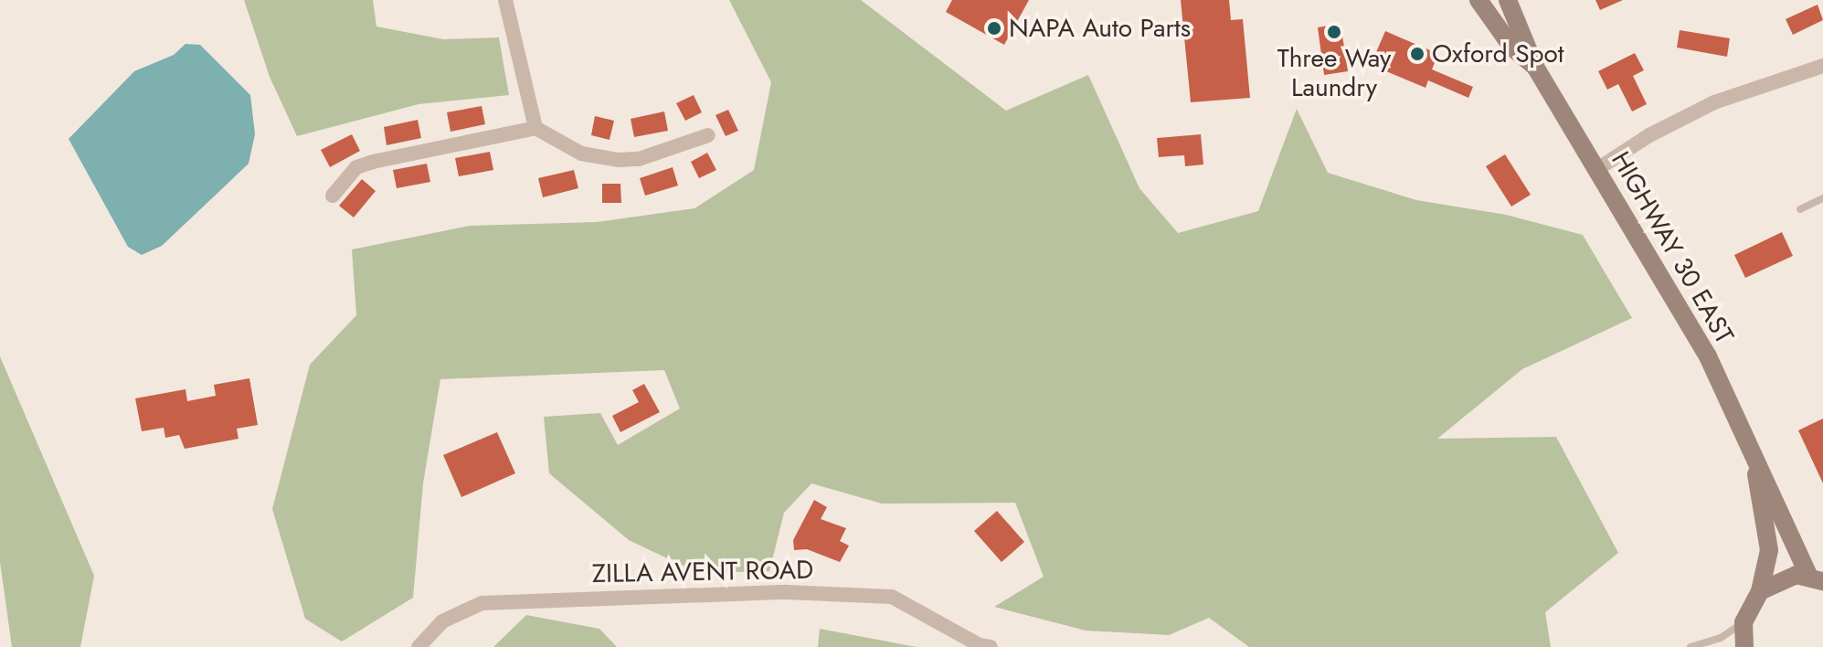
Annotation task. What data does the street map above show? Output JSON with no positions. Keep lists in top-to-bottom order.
{
  "streets": {
    "main road": ["HIGHWAY 30 EAST"],
    "street": ["ZILLA AVENT ROAD"]
  },
  "places": ["NAPA Auto Parts", "Three Way Laundry", "Oxford Spot"]
}
